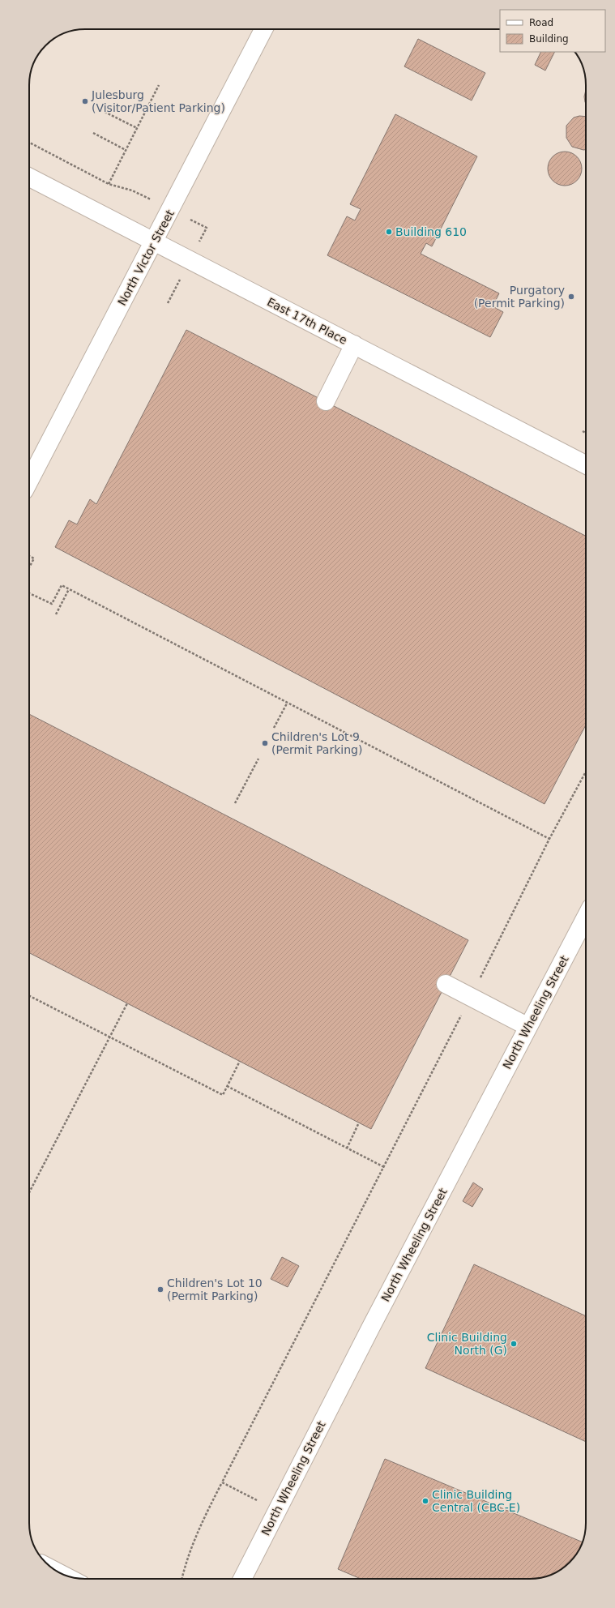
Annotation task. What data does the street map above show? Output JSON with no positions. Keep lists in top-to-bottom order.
{
  "streets": {
    "street": ["North Victor Street", "East 17th Place", "North Wheeling Street"]
  },
  "crossings": [
    ["North Victor Street", "East 17th Place"]
  ],
  "places": [
    "Julesburg (Visitor/Patient Parking)",
    "Building 610",
    "Purgatory (Permit Parking)",
    "Children's Lot 9 (Permit Parking)",
    "Children's Lot 10 (Permit Parking)",
    "Clinic Building North (G)",
    "Clinic Building Central (CBC-E)"
  ],
  "legend": ["Road", "Building"]
}
